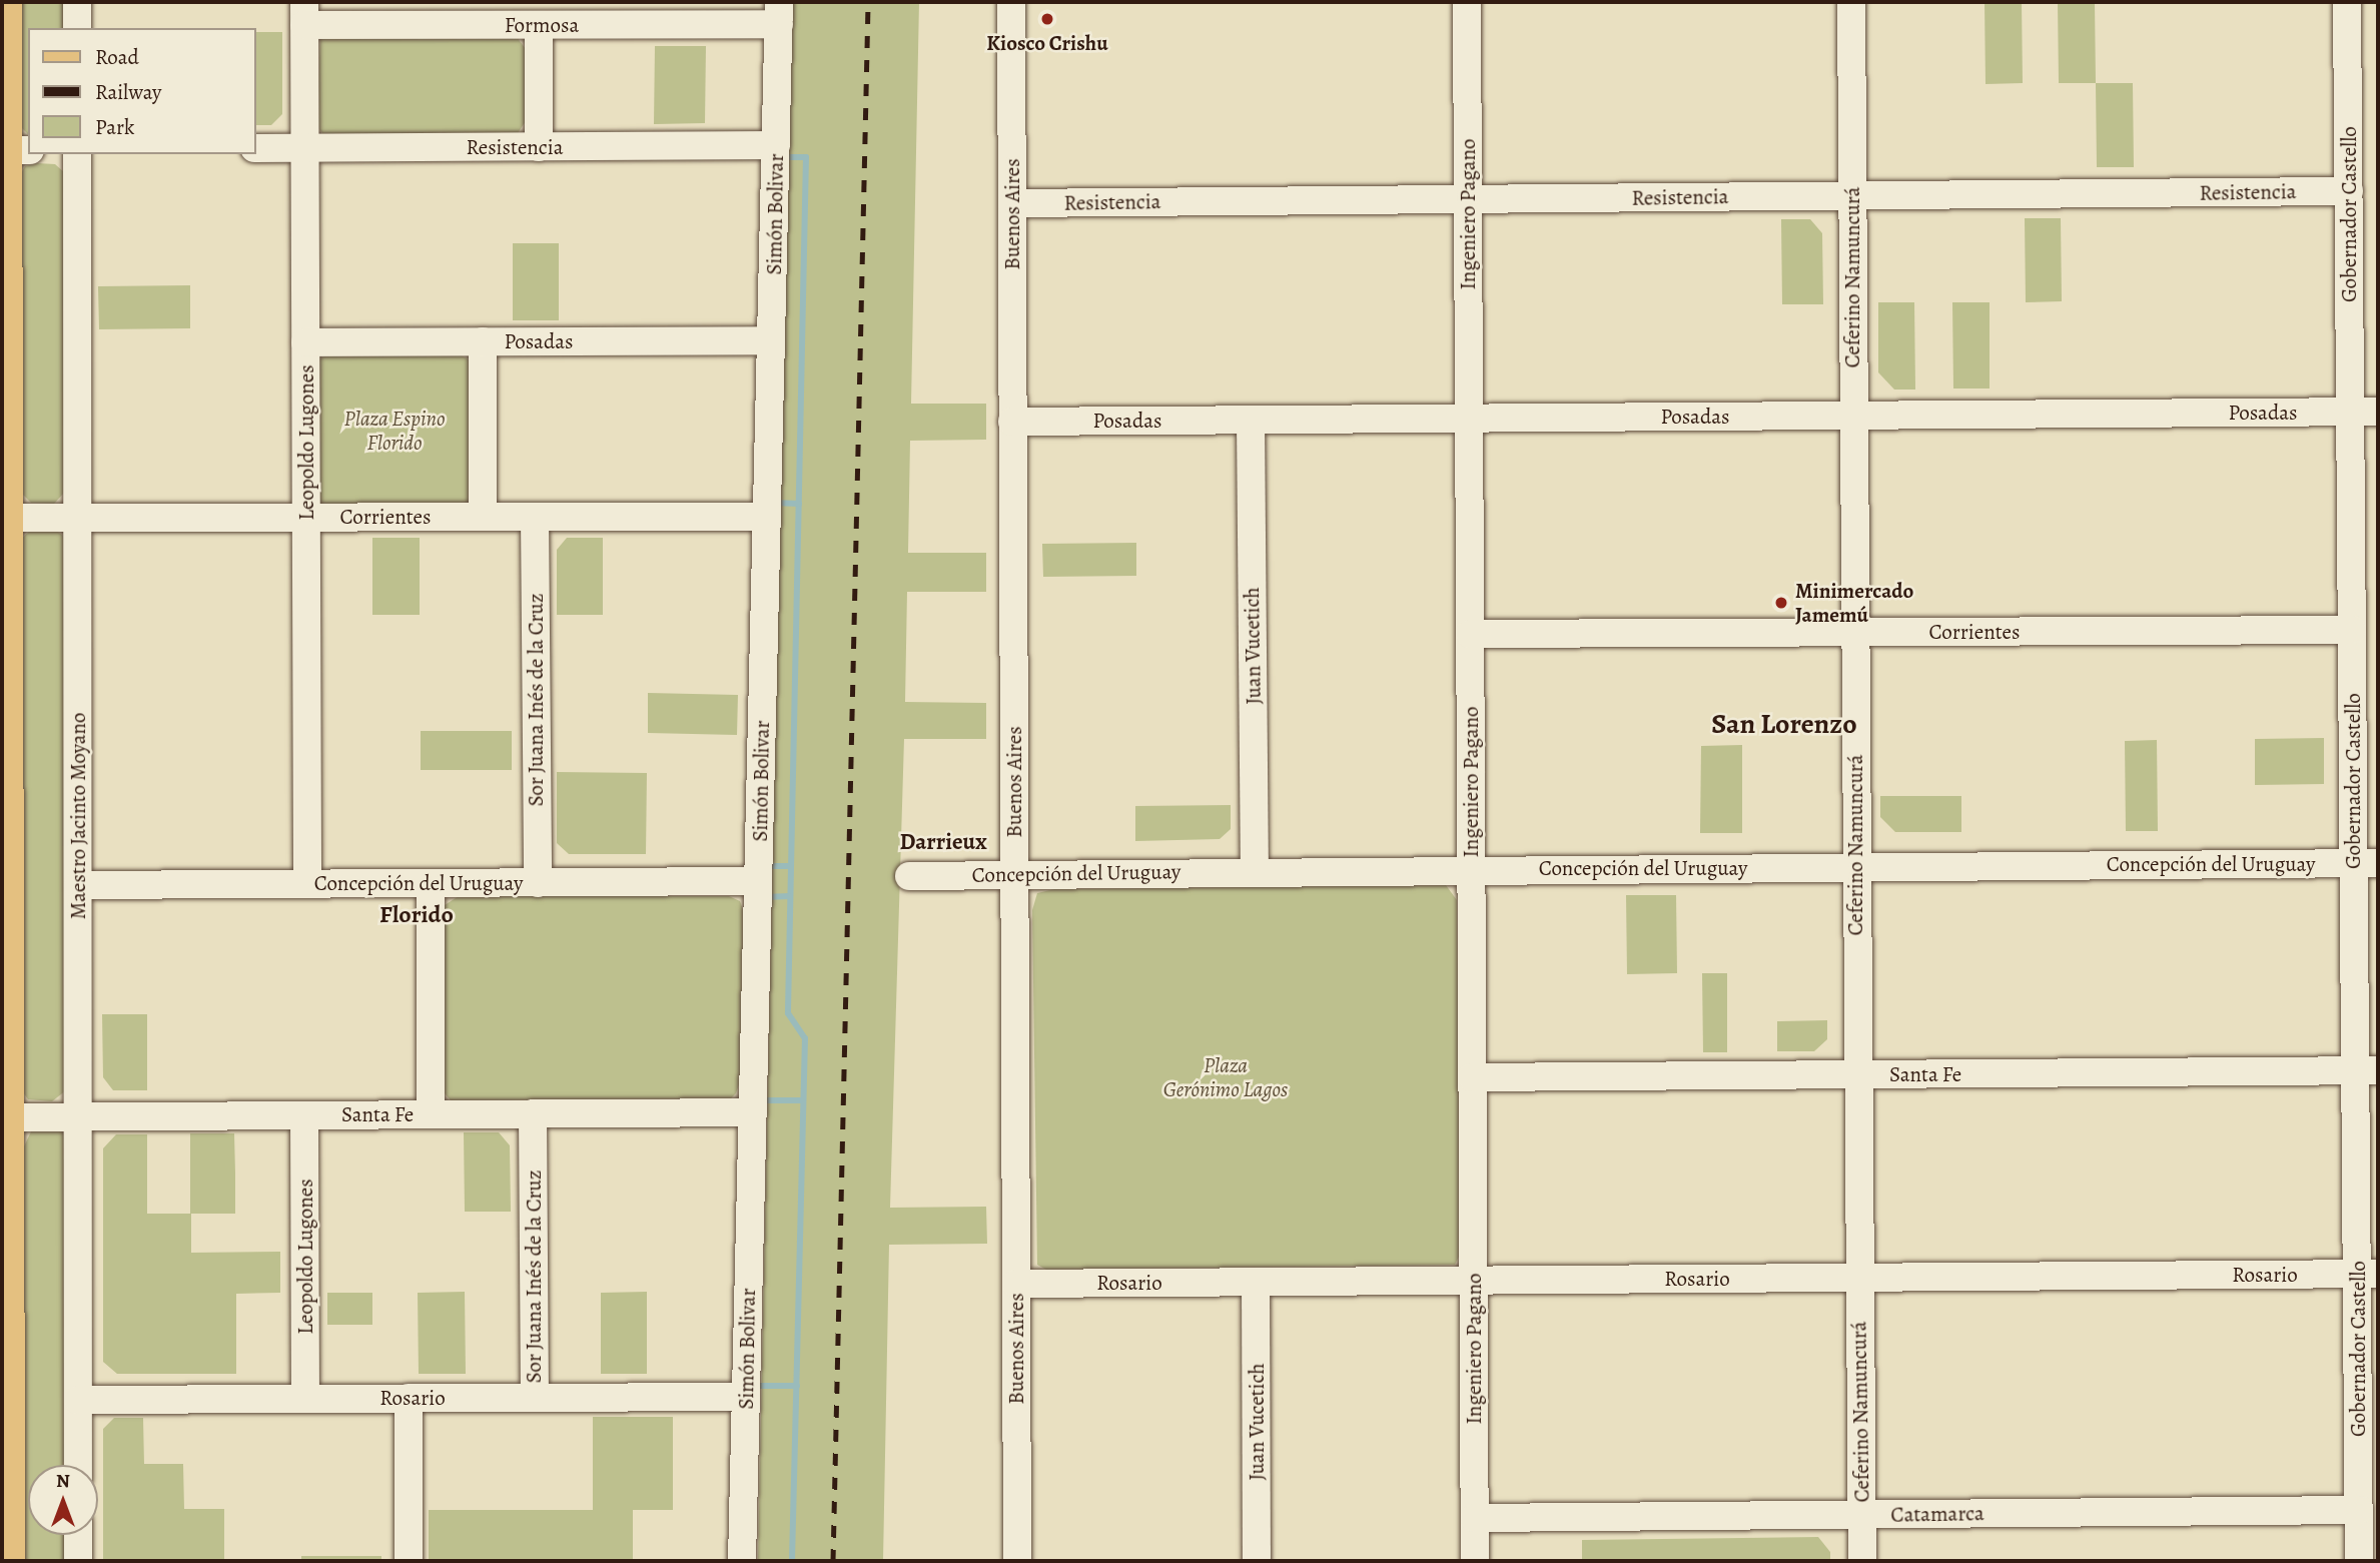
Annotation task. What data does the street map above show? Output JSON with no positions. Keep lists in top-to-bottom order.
{
  "streets": {
    "street": [
      "Formosa",
      "Resistencia",
      "Simón Bolivar",
      "Buenos Aires",
      "Ingeniero Pagano",
      "Gobernador Castello",
      "Ceferino Namuncurá",
      "Posadas",
      "Leopoldo Lugones",
      "Corrientes",
      "Juan Vucetich",
      "Sor Juana Inés de la Cruz",
      "Maestro Jacinto Moyano",
      "Concepción del Uruguay",
      "Santa Fe",
      "Rosario",
      "Catamarca"
    ]
  },
  "crossings": [
    ["Formosa", "Simón Bolivar"],
    ["Formosa", "Leopoldo Lugones"],
    ["Resistencia", "Simón Bolivar"],
    ["Resistencia", "Buenos Aires"],
    ["Resistencia", "Ingeniero Pagano"],
    ["Resistencia", "Gobernador Castello"],
    ["Resistencia", "Ceferino Namuncurá"],
    ["Resistencia", "Leopoldo Lugones"],
    ["Simón Bolivar", "Posadas"],
    ["Simón Bolivar", "Corrientes"],
    ["Simón Bolivar", "Concepción del Uruguay"],
    ["Simón Bolivar", "Santa Fe"],
    ["Simón Bolivar", "Rosario"],
    ["Buenos Aires", "Posadas"],
    ["Buenos Aires", "Concepción del Uruguay"],
    ["Buenos Aires", "Rosario"],
    ["Ingeniero Pagano", "Posadas"],
    ["Ingeniero Pagano", "Corrientes"],
    ["Ingeniero Pagano", "Concepción del Uruguay"],
    ["Ingeniero Pagano", "Santa Fe"],
    ["Ingeniero Pagano", "Rosario"],
    ["Ingeniero Pagano", "Catamarca"],
    ["Gobernador Castello", "Posadas"],
    ["Gobernador Castello", "Corrientes"],
    ["Gobernador Castello", "Concepción del Uruguay"],
    ["Gobernador Castello", "Santa Fe"],
    ["Gobernador Castello", "Rosario"],
    ["Gobernador Castello", "Catamarca"],
    ["Ceferino Namuncurá", "Posadas"],
    ["Ceferino Namuncurá", "Corrientes"],
    ["Ceferino Namuncurá", "Concepción del Uruguay"],
    ["Ceferino Namuncurá", "Santa Fe"],
    ["Ceferino Namuncurá", "Rosario"],
    ["Ceferino Namuncurá", "Catamarca"],
    ["Posadas", "Leopoldo Lugones"],
    ["Posadas", "Juan Vucetich"],
    ["Leopoldo Lugones", "Corrientes"],
    ["Leopoldo Lugones", "Concepción del Uruguay"],
    ["Leopoldo Lugones", "Santa Fe"],
    ["Leopoldo Lugones", "Rosario"],
    ["Corrientes", "Sor Juana Inés de la Cruz"],
    ["Corrientes", "Maestro Jacinto Moyano"],
    ["Juan Vucetich", "Concepción del Uruguay"],
    ["Juan Vucetich", "Rosario"],
    ["Sor Juana Inés de la Cruz", "Concepción del Uruguay"],
    ["Sor Juana Inés de la Cruz", "Santa Fe"],
    ["Sor Juana Inés de la Cruz", "Rosario"],
    ["Maestro Jacinto Moyano", "Concepción del Uruguay"],
    ["Maestro Jacinto Moyano", "Santa Fe"],
    ["Maestro Jacinto Moyano", "Rosario"]
  ],
  "districts": ["San Lorenzo", "Darrieux", "Florido"],
  "parks": ["Plaza Espino Florido", "Plaza Gerónimo Lagos"],
  "places": ["Kiosco Crishu", "Minimercado Jamemú"],
  "legend": ["Road", "Railway", "Park"],
  "north": "top"
}
